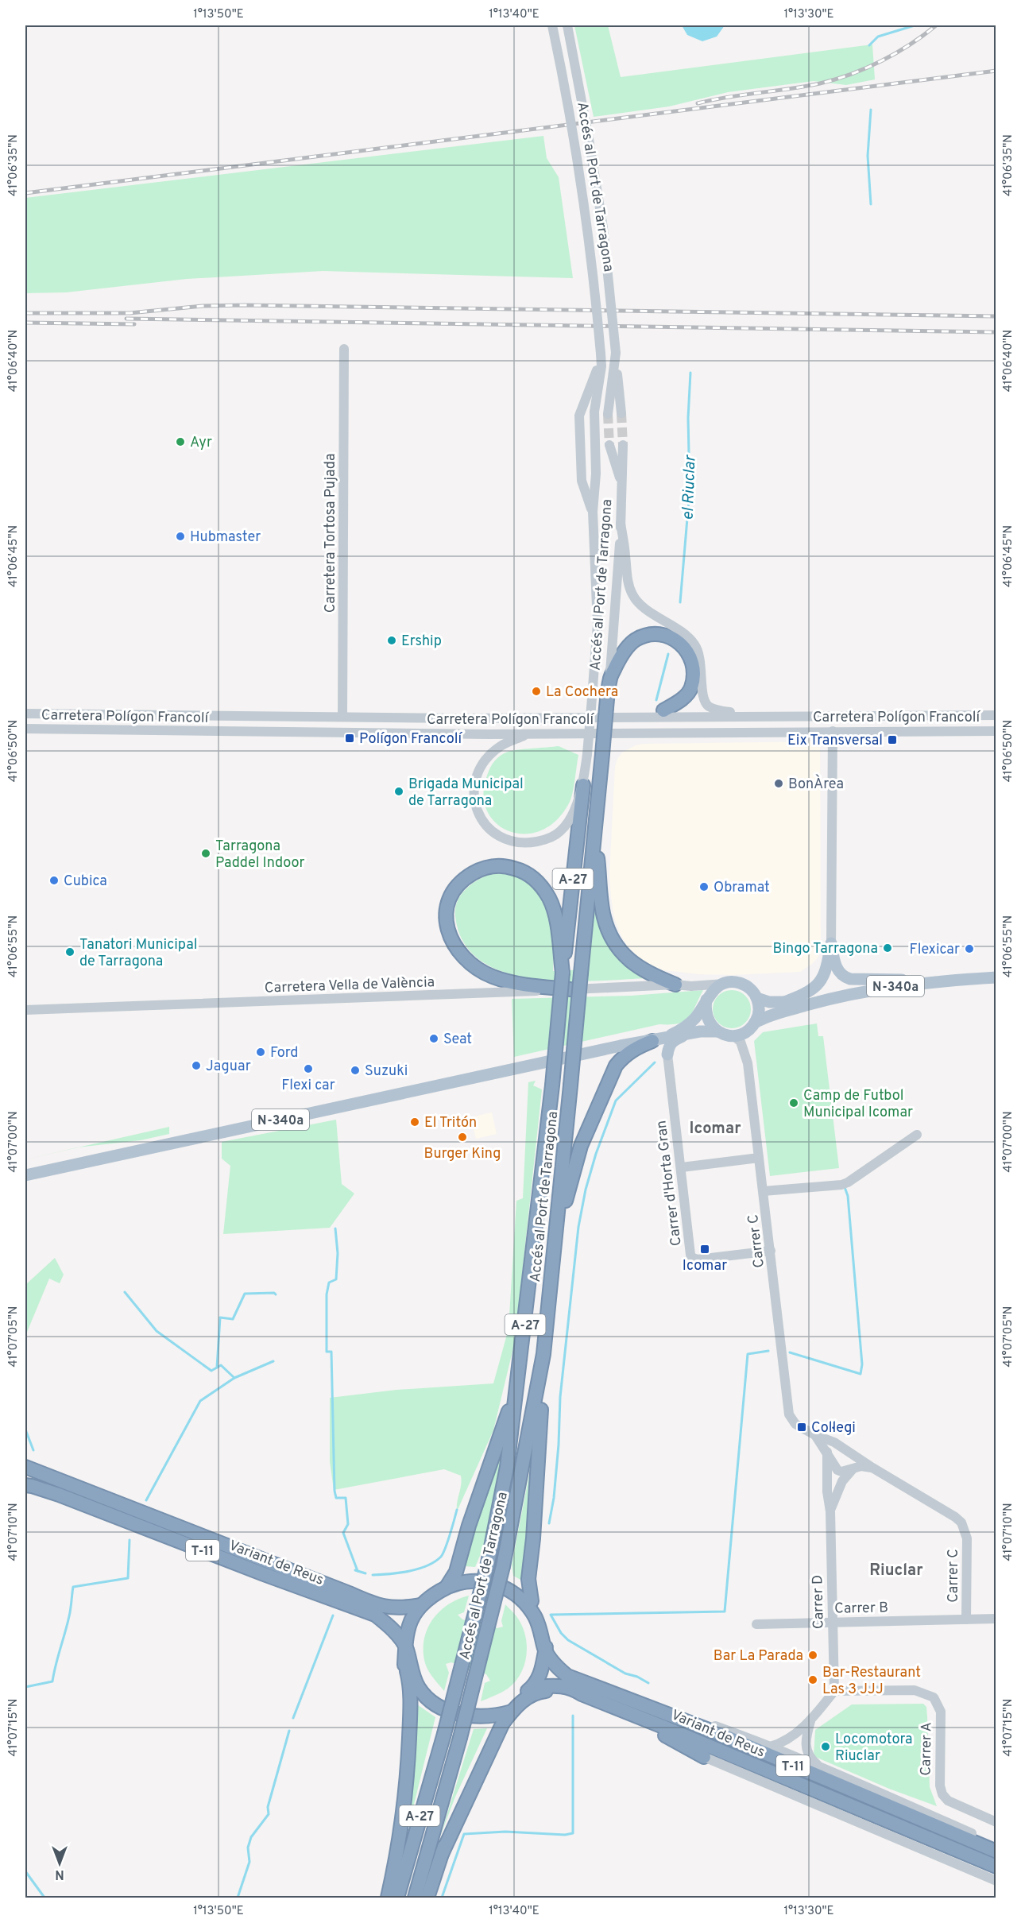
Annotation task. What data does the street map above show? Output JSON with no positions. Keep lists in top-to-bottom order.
{
  "streets": {
    "highway": [
      "Accés al Port de Tarragona",
      "A-27",
      "T-11",
      "Variant de Reus"
    ],
    "main road": ["N-340a"],
    "street": [
      "Carretera Tortosa Pujada",
      "Carretera Polígon Francolí",
      "Carretera Vella de València",
      "Carrer d'Horta Gran",
      "Carrer C",
      "Carrer D",
      "Carrer B",
      "Carrer A"
    ]
  },
  "crossings": [
    ["Carretera Tortosa Pujada", "Carretera Polígon Francolí"],
    ["Carretera Vella de València", "N-340a"],
    ["Carretera Vella de València", "Carrer C"],
    ["N-340a", "Carrer C"],
    ["Carrer d'Horta Gran", "Carrer C"],
    ["Carrer C", "Carrer D"],
    ["Carrer C", "Carrer B"],
    ["T-11", "Variant de Reus"],
    ["Carrer D", "Carrer B"],
    ["Carrer D", "Carrer A"]
  ],
  "districts": ["Icomar", "Riuclar"],
  "water": ["el Riuclar"],
  "places": {
    "other": [
      "Ayr",
      "Hubmaster",
      "Ership",
      "La Cochera",
      "BonÀrea",
      "Brigada Municipal de Tarragona",
      "Tarragona Paddel Indoor",
      "Cubica",
      "Obramat",
      "Bingo Tarragona",
      "Flexicar",
      "Tanatori Municipal de Tarragona",
      "Seat",
      "Ford",
      "Jaguar",
      "Flexi car",
      "Suzuki",
      "Camp de Futbol Municipal Icomar",
      "El Tritón",
      "Burger King",
      "Bar La Parada",
      "Bar-Restaurant Las 3 JJJ",
      "Locomotora Riuclar"
    ],
    "transit": [
      "Polígon Francolí",
      "Eix Transversal",
      "Icomar",
      "Col·legi"
    ]
  },
  "north": "bottom",
  "coordinates": [
    "1°13'50\"E",
    "1°13'40\"E",
    "1°13'30\"E",
    "41°06'35\"N",
    "41°06'40\"N",
    "41°06'45\"N",
    "41°06'50\"N",
    "41°06'55\"N",
    "41°07'00\"N",
    "41°07'05\"N",
    "41°07'10\"N",
    "41°07'15\"N"
  ]
}
